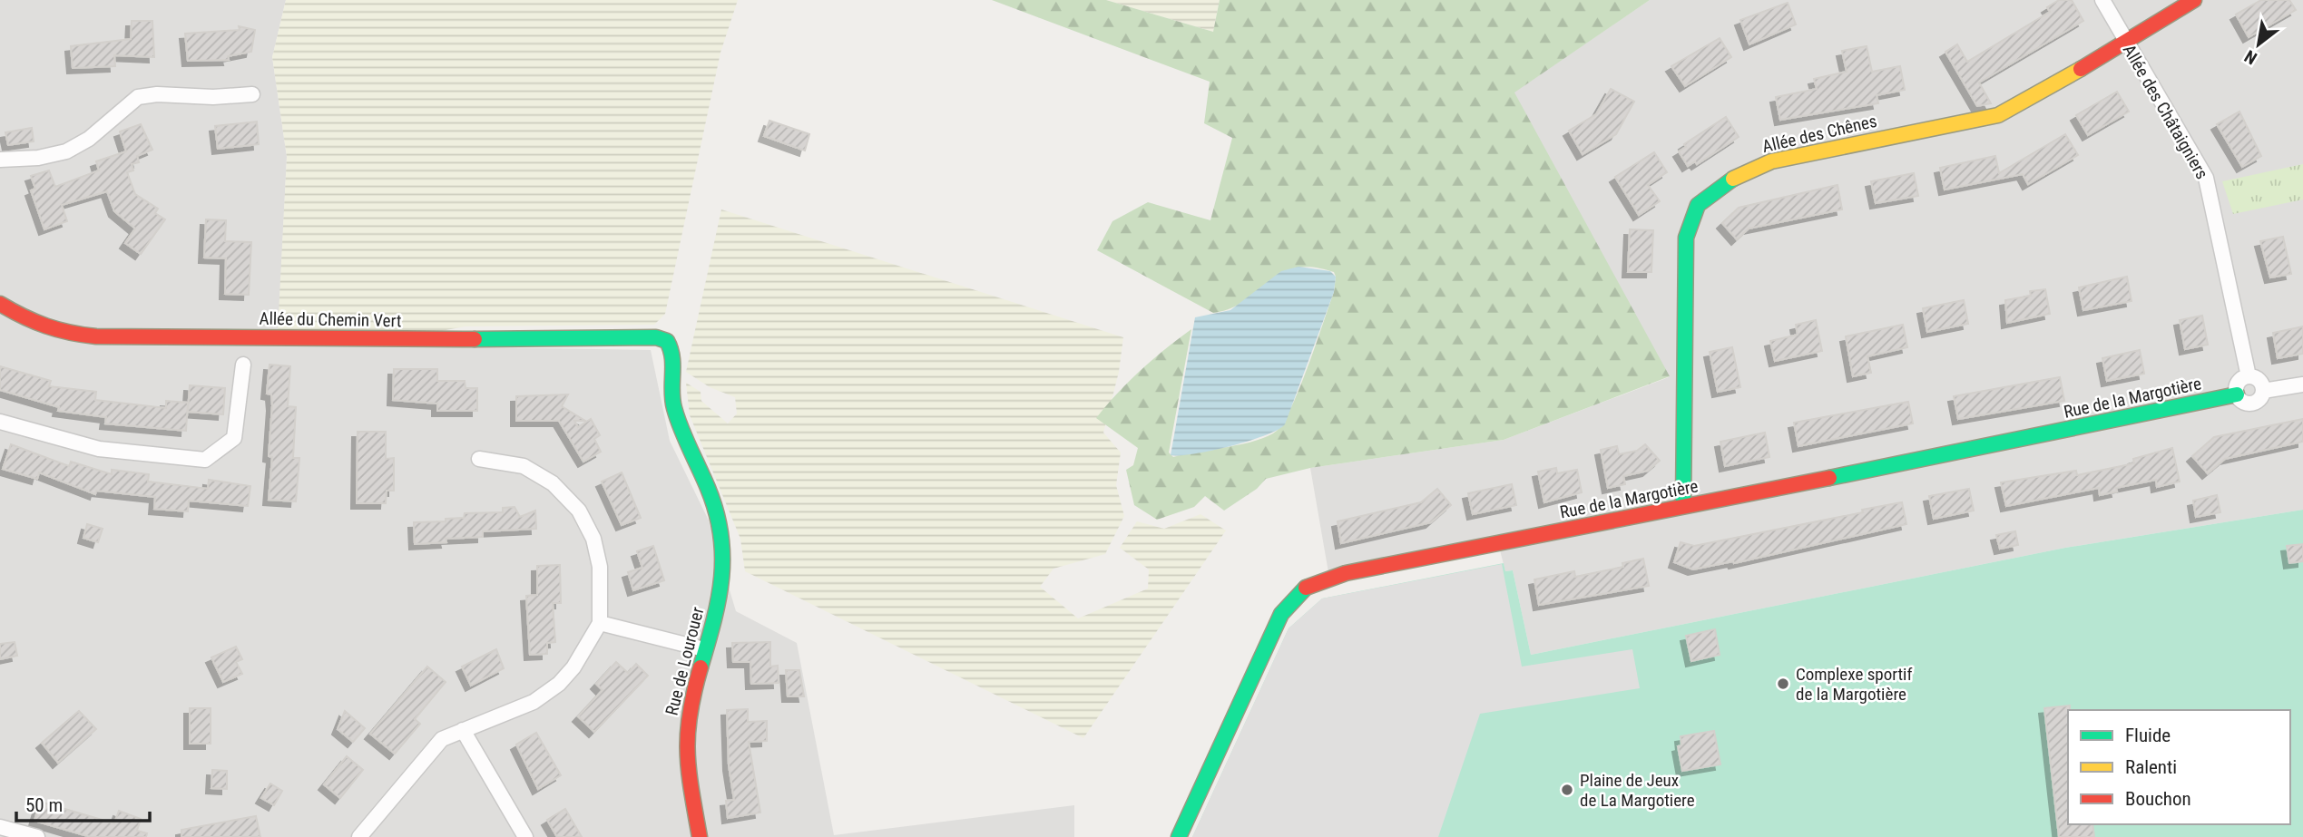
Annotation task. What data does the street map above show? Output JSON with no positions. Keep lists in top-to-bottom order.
{
  "streets": {
    "street": [
      "Allée des Châtaigniers",
      "Allée des Chênes",
      "Allée du Chemin Vert",
      "Rue de la Margotière",
      "Rue de Lourouer"
    ]
  },
  "crossings": [
    ["Allée des Châtaigniers", "Allée des Chênes"],
    ["Allée des Châtaigniers", "Rue de la Margotière"],
    ["Allée des Chênes", "Rue de la Margotière"],
    ["Allée du Chemin Vert", "Rue de Lourouer"]
  ],
  "places": ["Complexe sportif de la Margotière", "Plaine de Jeux de La Margotiere"],
  "legend": ["Fluide", "Ralenti", "Bouchon"],
  "scale_bar": "50 m",
  "north": "bottom left"
}
